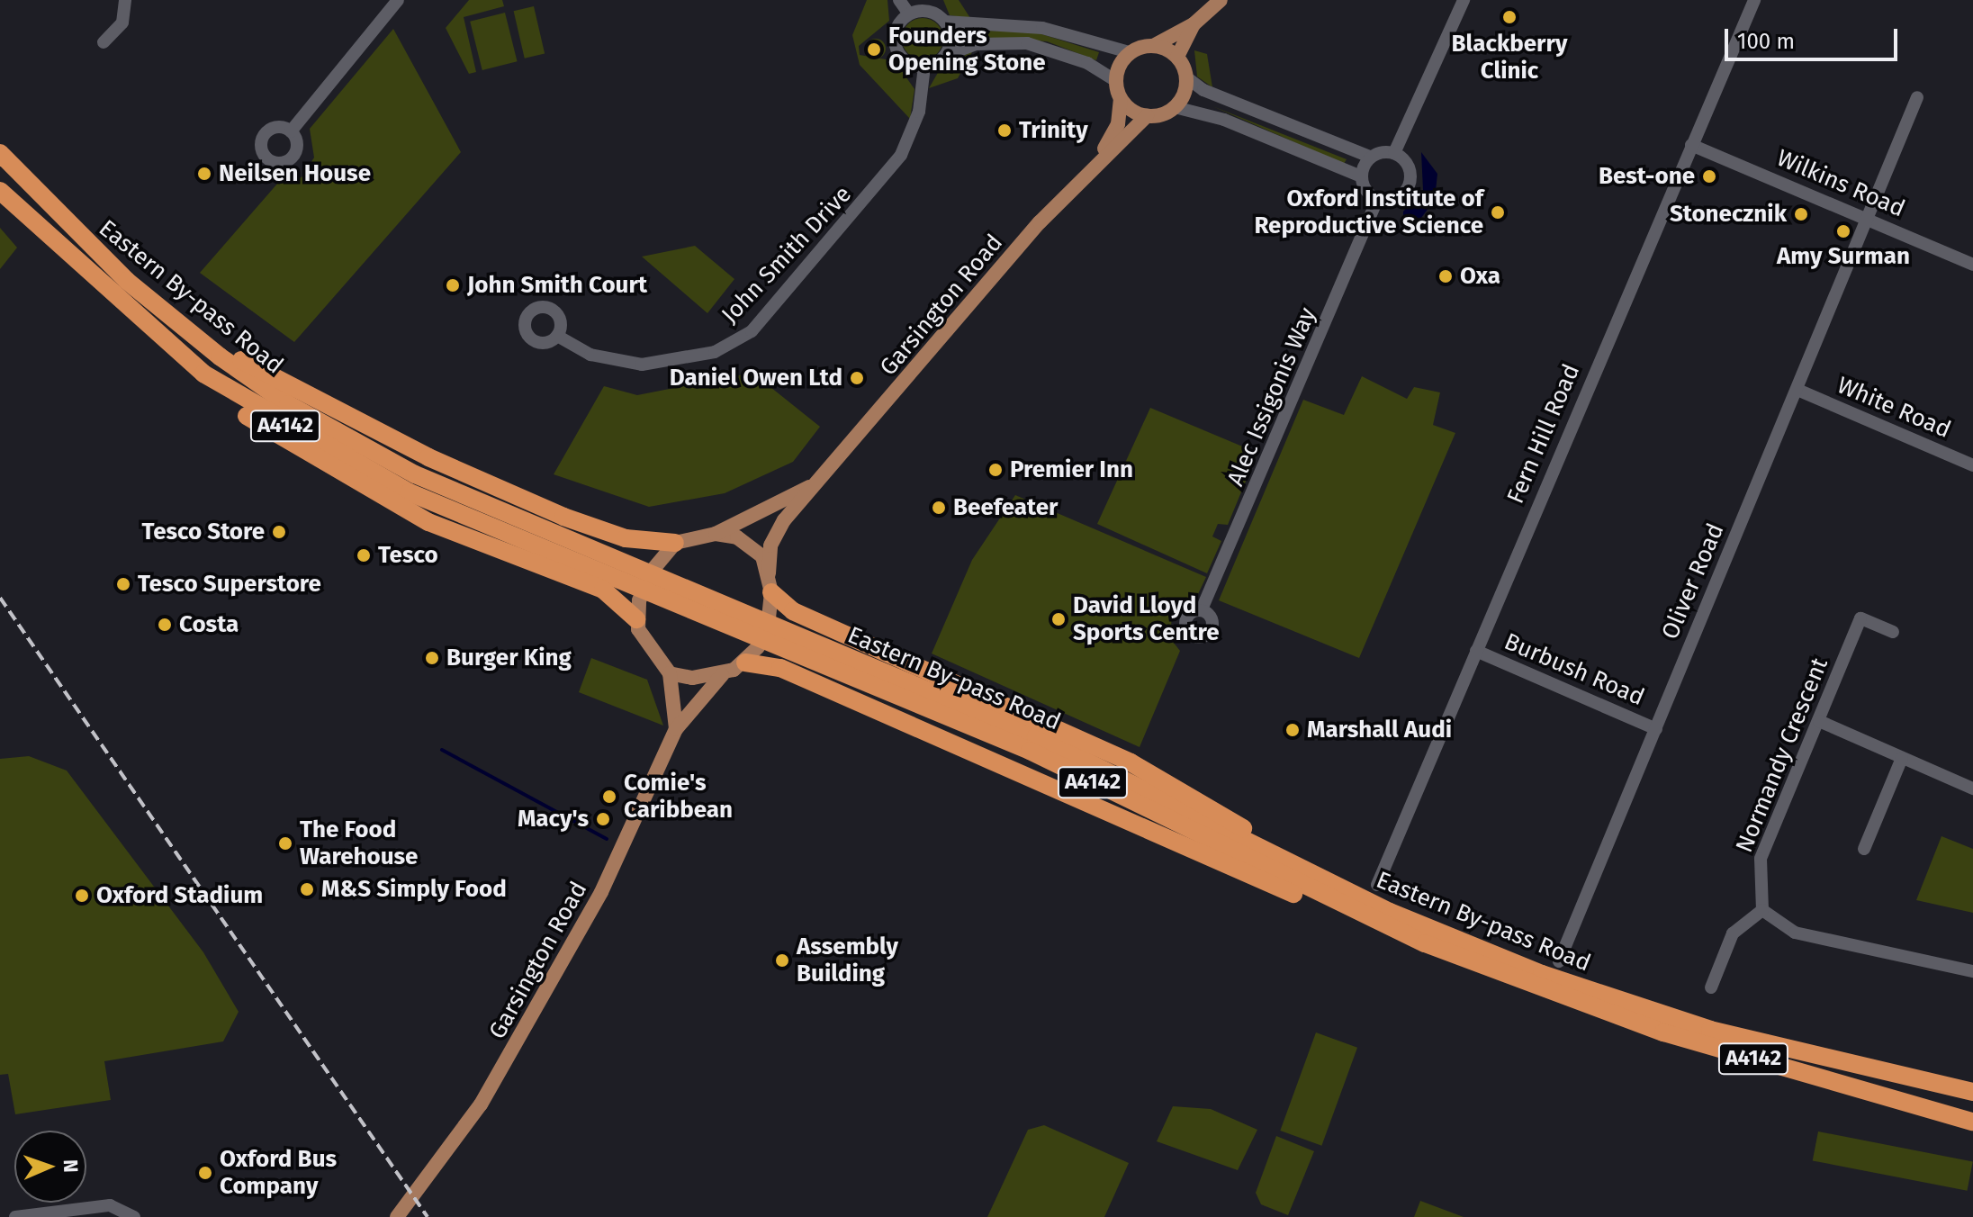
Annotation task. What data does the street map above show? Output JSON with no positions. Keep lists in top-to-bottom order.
{
  "streets": {
    "highway": ["Eastern By-pass Road", "A4142"],
    "main road": ["Garsington Road"],
    "street": [
      "Wilkins Road",
      "John Smith Drive",
      "Alec Issigonis Way",
      "White Road",
      "Fern Hill Road",
      "Oliver Road",
      "Burbush Road",
      "Normandy Crescent"
    ]
  },
  "crossings": [
    ["Wilkins Road", "Fern Hill Road"],
    ["Wilkins Road", "Oliver Road"],
    ["White Road", "Oliver Road"],
    ["Fern Hill Road", "Burbush Road"],
    ["Oliver Road", "Burbush Road"]
  ],
  "places": [
    "Blackberry Clinic",
    "Founders Opening Stone",
    "Trinity",
    "Neilsen House",
    "Best-one",
    "Oxford Institute of Reproductive Science",
    "Stonecznik",
    "Amy Surman",
    "Oxa",
    "John Smith Court",
    "Daniel Owen Ltd",
    "Premier Inn",
    "Beefeater",
    "Tesco Store",
    "Tesco",
    "Tesco Superstore",
    "David Lloyd Sports Centre",
    "Costa",
    "Burger King",
    "Marshall Audi",
    "Comie's Caribbean",
    "Macy's",
    "The Food Warehouse",
    "M&S Simply Food",
    "Oxford Stadium",
    "Assembly Building",
    "Oxford Bus Company"
  ],
  "scale_bar": "100 m",
  "north": "right"
}
